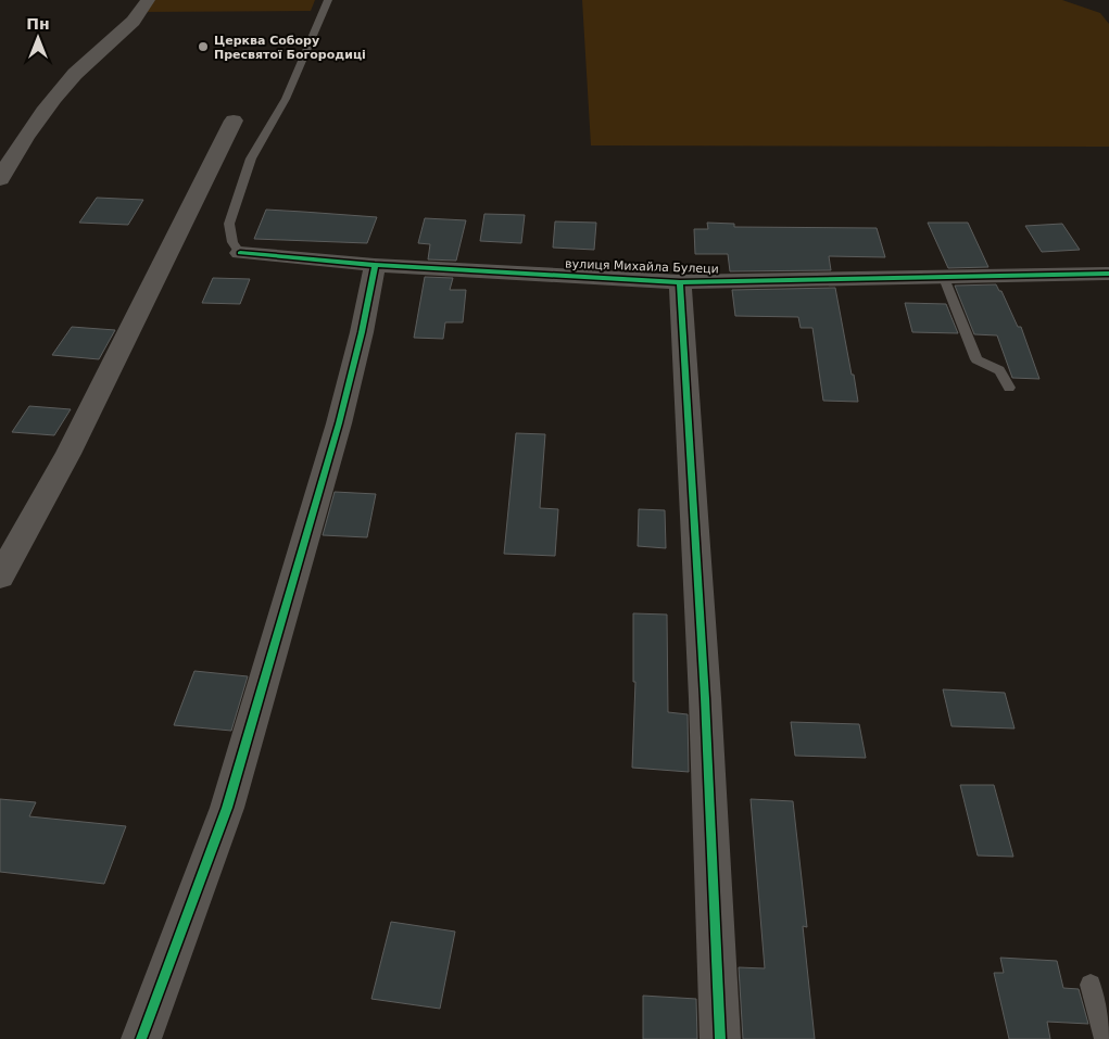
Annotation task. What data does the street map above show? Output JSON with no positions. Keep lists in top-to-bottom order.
{
  "streets": {
    "street": ["вулиця Михайла Булеци"]
  },
  "places": ["Церква Собору Пресвятої Богородиці"],
  "north": "top"
}
